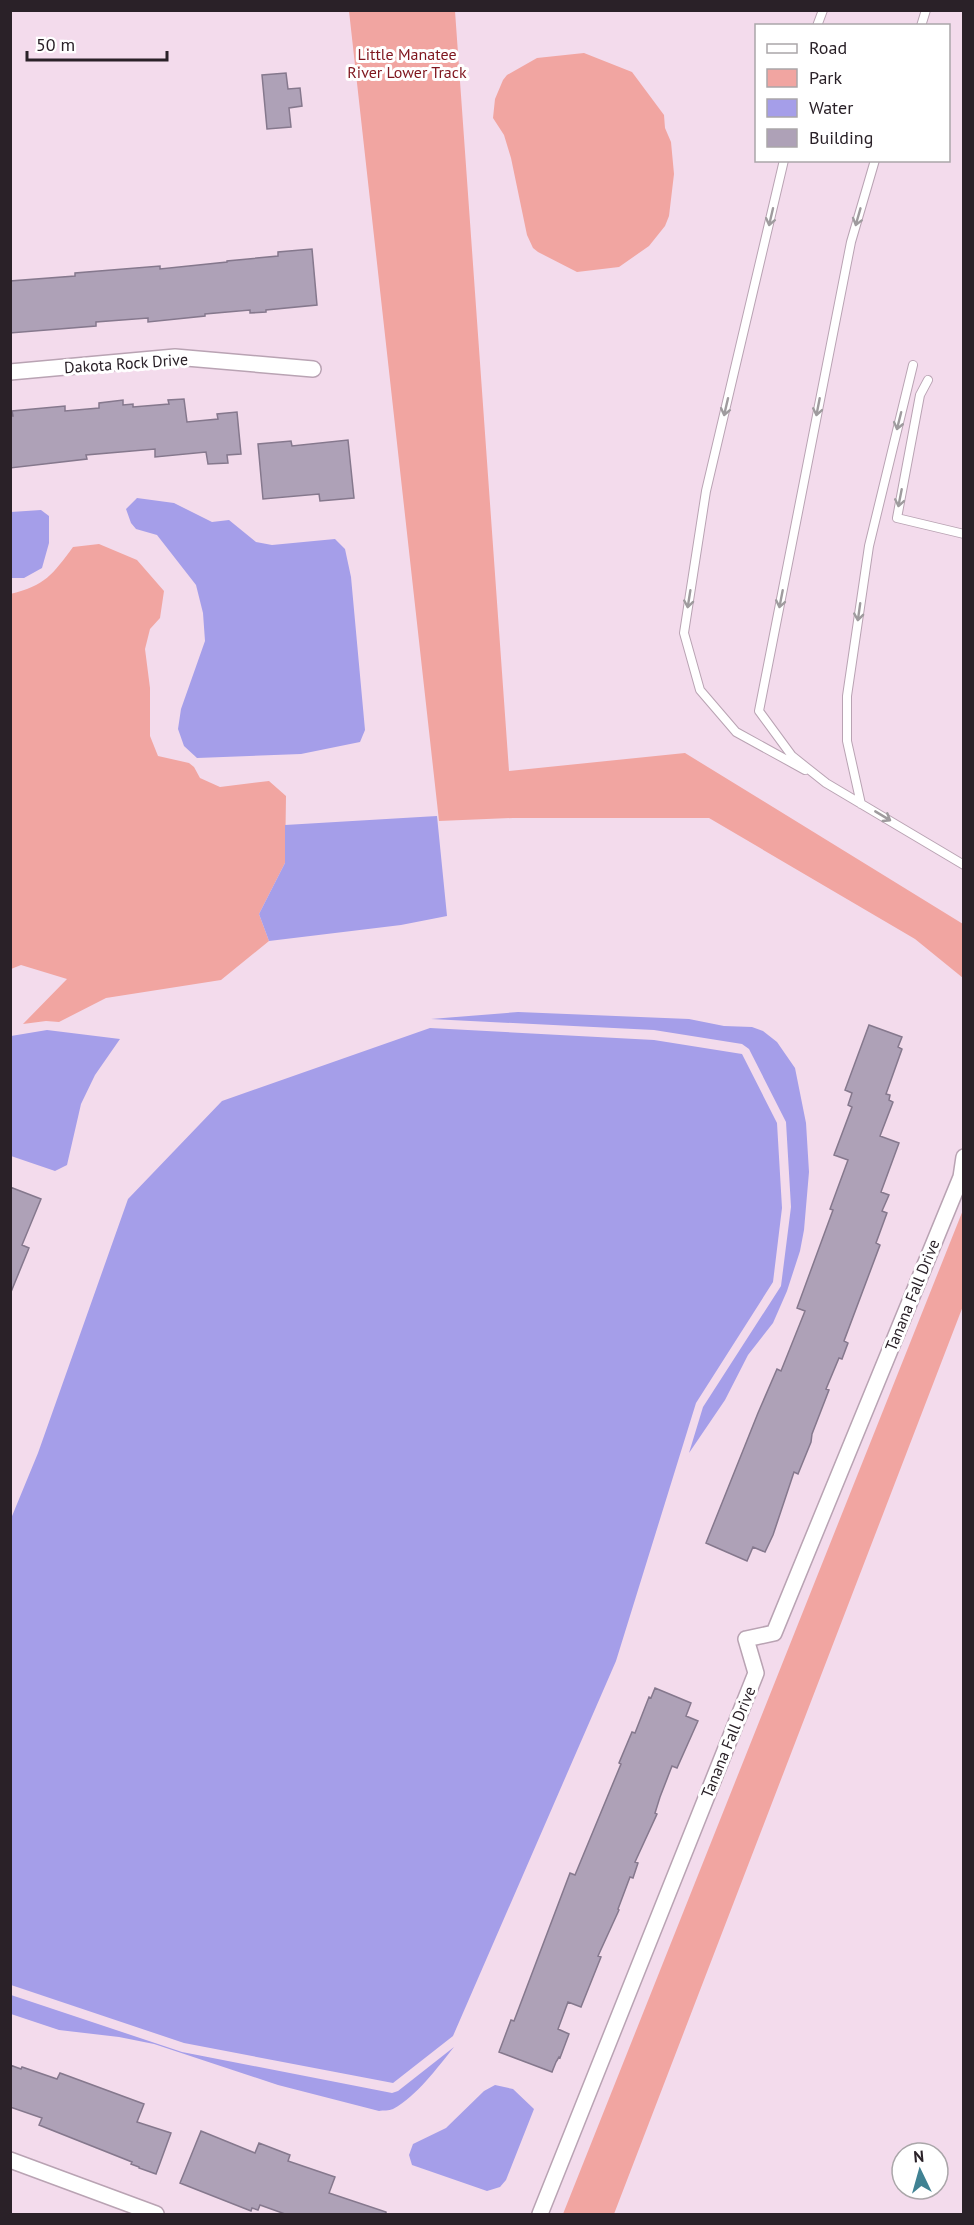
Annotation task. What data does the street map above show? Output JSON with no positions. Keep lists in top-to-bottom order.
{
  "streets": {
    "street": ["Dakota Rock Drive", "Tanana Fall Drive"]
  },
  "parks": ["Little Manatee River Lower Track"],
  "legend": [
    "Road",
    "Park",
    "Water",
    "Building"
  ],
  "scale_bar": "50 m",
  "north": "top"
}
